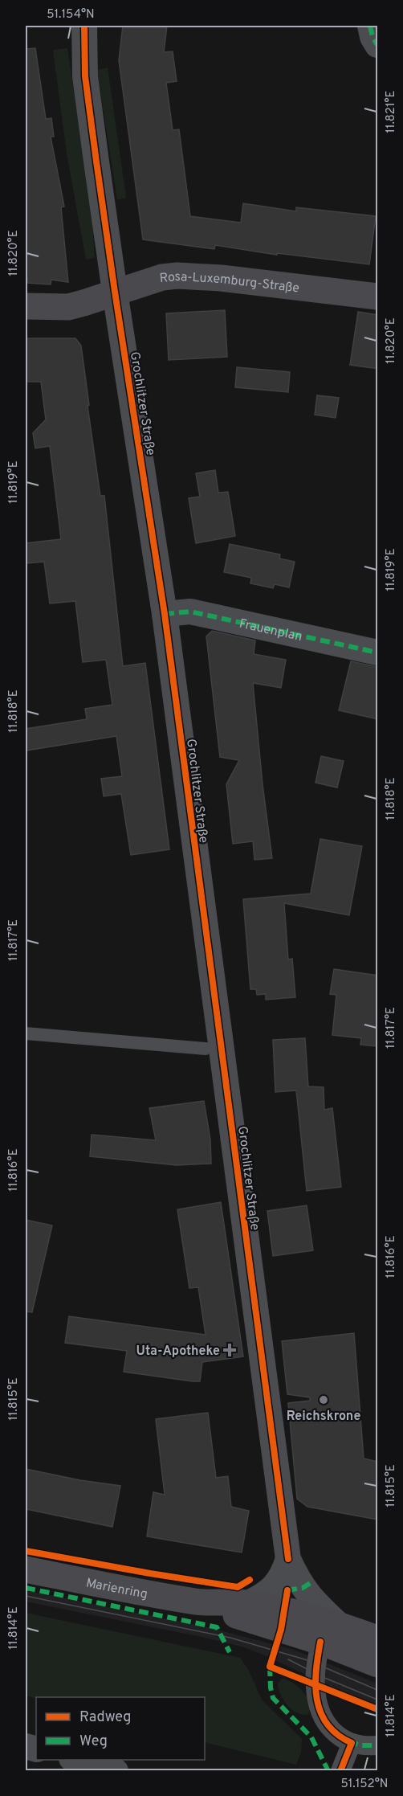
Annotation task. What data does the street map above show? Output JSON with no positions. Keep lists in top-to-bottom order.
{
  "streets": {
    "main road": ["Rosa-Luxemburg-Straße", "Marienring"],
    "street": ["Grochlitzer Straße", "Frauenplan"]
  },
  "crossings": [
    ["Rosa-Luxemburg-Straße", "Grochlitzer Straße"],
    ["Grochlitzer Straße", "Frauenplan"]
  ],
  "places": {
    "health": ["Uta-Apotheke"],
    "other": ["Reichskrone"]
  },
  "legend": ["Radweg", "Weg"],
  "coordinates": [
    "51.154°N",
    "11.821°E",
    "11.820°E",
    "11.819°E",
    "11.818°E",
    "11.817°E",
    "11.816°E",
    "11.815°E",
    "11.814°E",
    "51.152°N"
  ]
}
